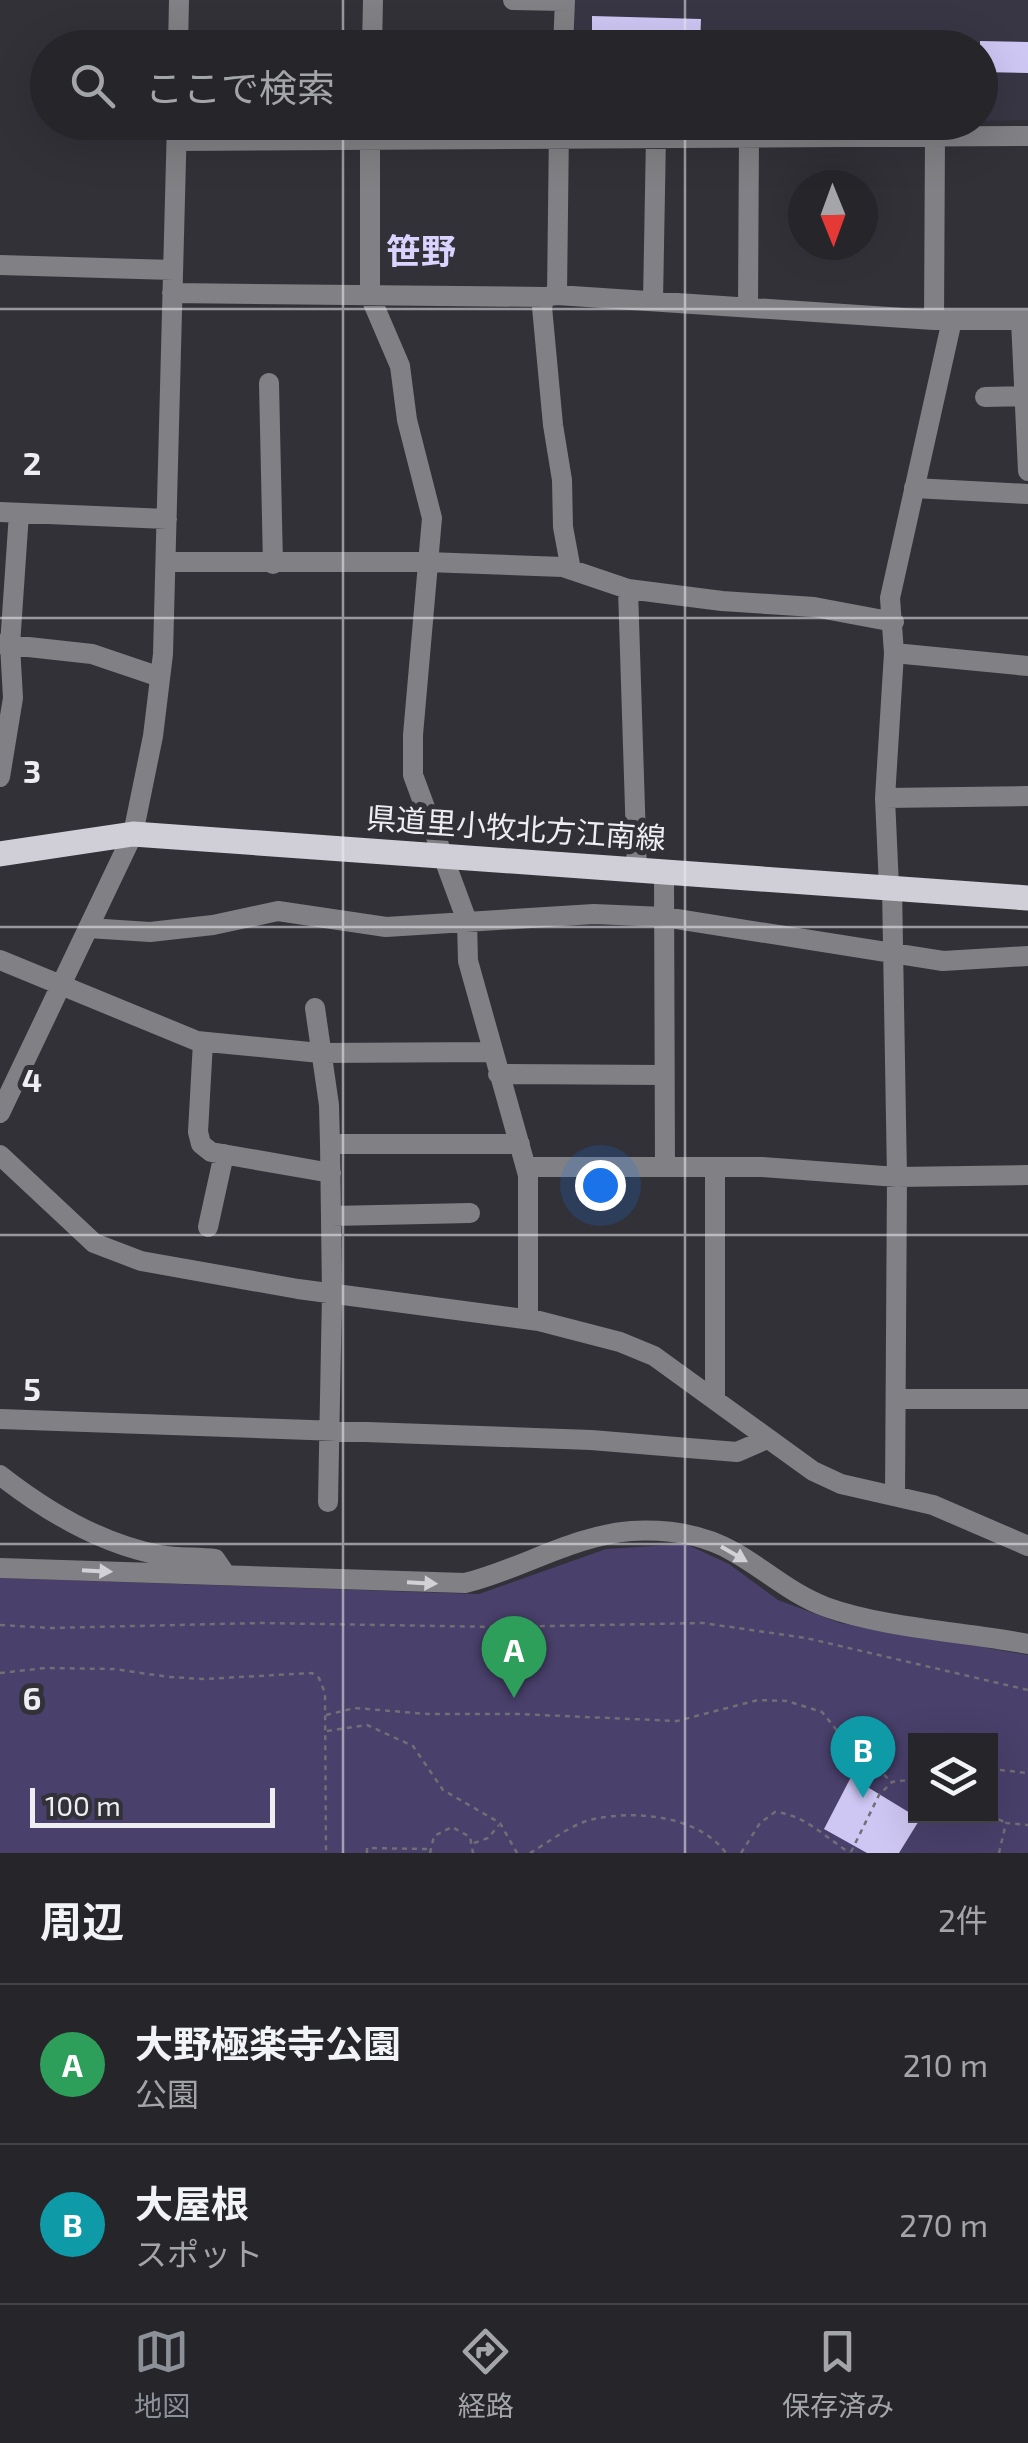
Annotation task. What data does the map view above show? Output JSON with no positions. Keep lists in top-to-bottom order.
{
  "streets": {
    "main road": ["県道里小牧北方江南線"]
  },
  "districts": ["笹野"],
  "scale_bar": "100 m",
  "north": "bottom",
  "page": {
    "search": "ここで検索",
    "pins": ["A", "B"],
    "scale": "100 m",
    "heading": ["周辺", "2件"],
    "list": [
      {
        "mark": "A",
        "name": "大野極楽寺公園",
        "note": "公園",
        "value": "210 m"
      },
      {
        "mark": "B",
        "name": "大屋根",
        "note": "スポット",
        "value": "270 m"
      }
    ],
    "nav": ["地図", "経路", "保存済み"]
  },
  "grid": {
    "rows": [
      "2",
      "3",
      "4",
      "5",
      "6"
    ]
  }
}
